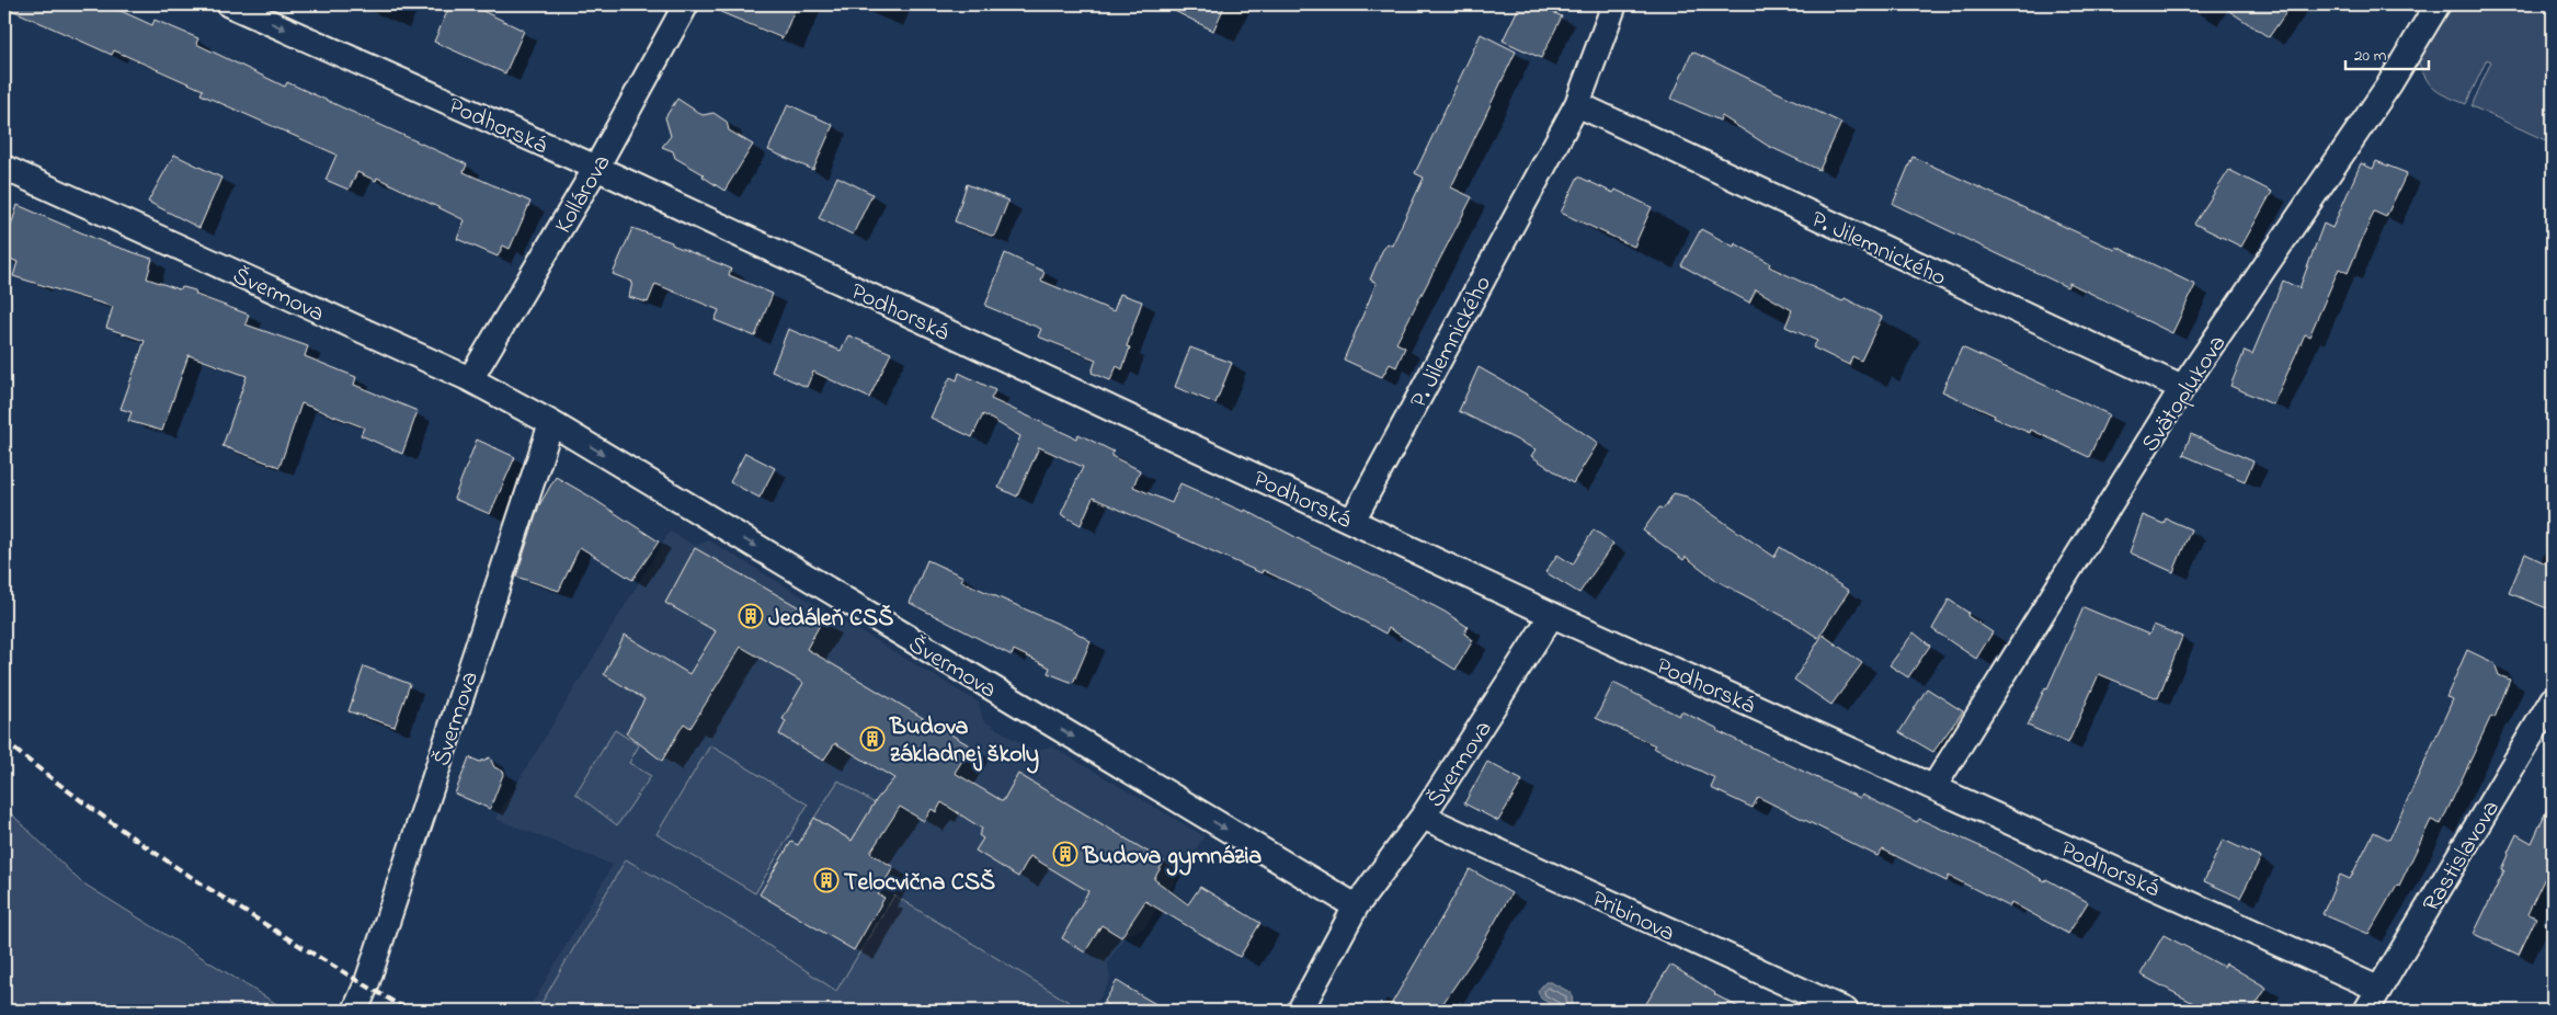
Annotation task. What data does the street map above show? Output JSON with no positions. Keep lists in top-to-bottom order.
{
  "streets": {
    "street": [
      "Podhorská",
      "Kollárova",
      "P. Jilemnického",
      "Švermova",
      "Svätoplukova",
      "Rastislavova",
      "Pribinova"
    ]
  },
  "crossings": [
    ["Podhorská", "Kollárova"],
    ["Podhorská", "P. Jilemnického"],
    ["Podhorská", "Švermova"],
    ["Podhorská", "Svätoplukova"],
    ["Podhorská", "Rastislavova"],
    ["Kollárova", "Švermova"],
    ["P. Jilemnického", "Svätoplukova"],
    ["Švermova", "Pribinova"]
  ],
  "one_way": ["Švermova"],
  "places": {
    "building": [
      "Jedáleň CSŠ",
      "Budova základnej školy",
      "Budova gymnázia",
      "Telocvična CSŠ"
    ]
  },
  "scale_bar": "20 m"
}
